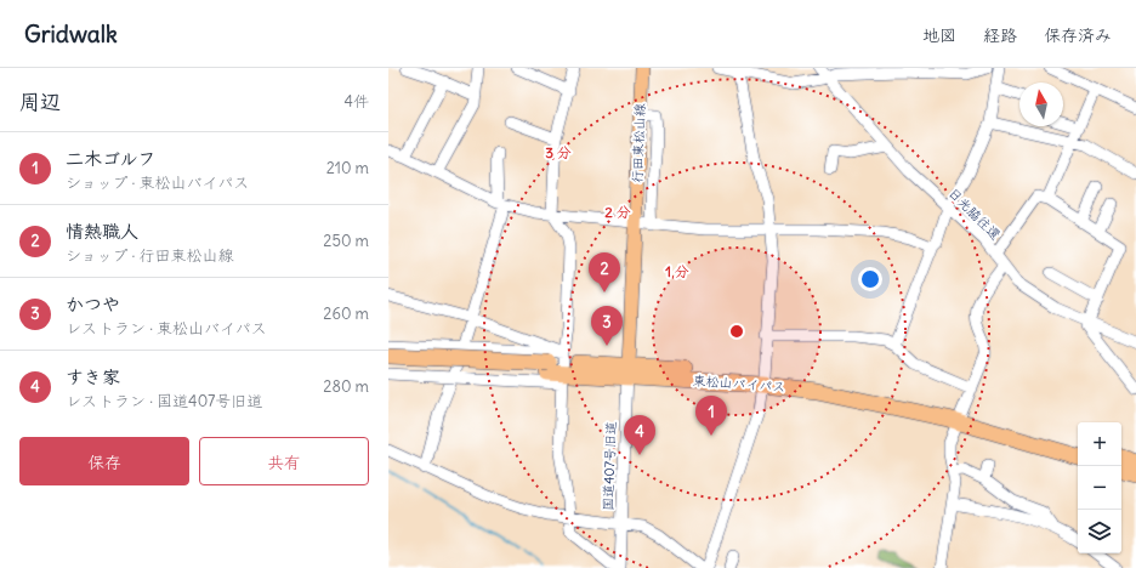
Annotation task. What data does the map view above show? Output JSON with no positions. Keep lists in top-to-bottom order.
{
  "streets": {
    "highway": ["東松山バイパス"],
    "main road": ["行田東松山線"],
    "street": ["日光脇往還", "国道407号旧道"]
  },
  "crossings": [
    ["行田東松山線", "東松山バイパス"],
    ["行田東松山線", "国道407号旧道"],
    ["東松山バイパス", "国道407号旧道"]
  ],
  "north": "top",
  "page": {
    "header": "Gridwalk",
    "nav": ["地図", "経路", "保存済み"],
    "heading": ["周辺", "4件"],
    "list": [
      {
        "mark": "1",
        "name": "二木ゴルフ",
        "note": "ショップ · 東松山バイパス",
        "value": "210 m"
      },
      {
        "mark": "2",
        "name": "情熱職人",
        "note": "ショップ · 行田東松山線",
        "value": "250 m"
      },
      {
        "mark": "3",
        "name": "かつや",
        "note": "レストラン · 東松山バイパス",
        "value": "260 m"
      },
      {
        "mark": "4",
        "name": "すき家",
        "note": "レストラン · 国道407号旧道",
        "value": "280 m"
      }
    ],
    "pins": [
      "2",
      "3",
      "1",
      "4"
    ],
    "buttons": ["保存", "共有"],
    "map_buttons": ["+", "−"]
  },
  "rings": ["3 分", "2 分", "1 分"]
}
